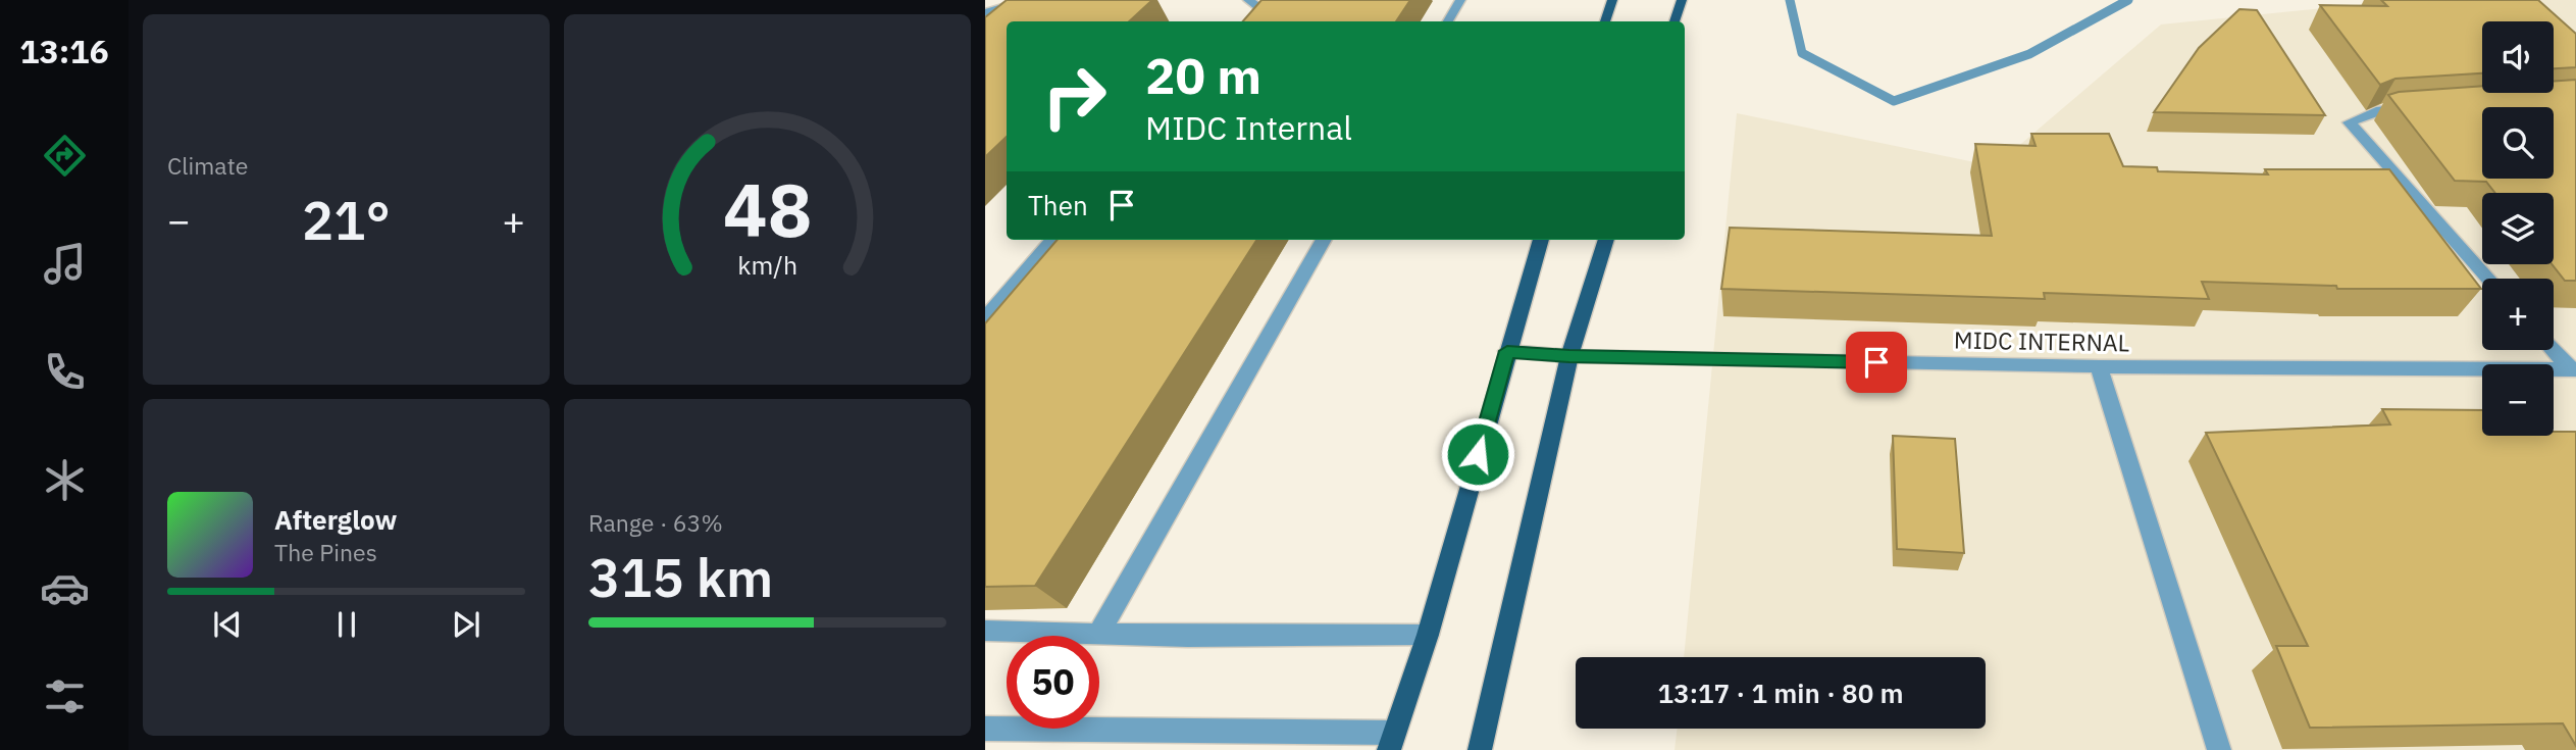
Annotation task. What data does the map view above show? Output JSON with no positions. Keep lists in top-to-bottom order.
{
  "streets": {
    "street": ["MIDC INTERNAL"]
  },
  "page": {
    "tabs": "13:16",
    "tile": [
      "Climate",
      ["Range · 63%", "315 km"]
    ],
    "map_buttons": ["+", "−"],
    "turn": ["20 m", "MIDC Internal"],
    "then": "Then",
    "heat": ["−", "21°", "+"],
    "song": ["Afterglow", "The Pines"],
    "limit": "50",
    "trip": "13:17 · 1 min · 80 m",
    "gauge": ["48", "km/h"]
  }
}
